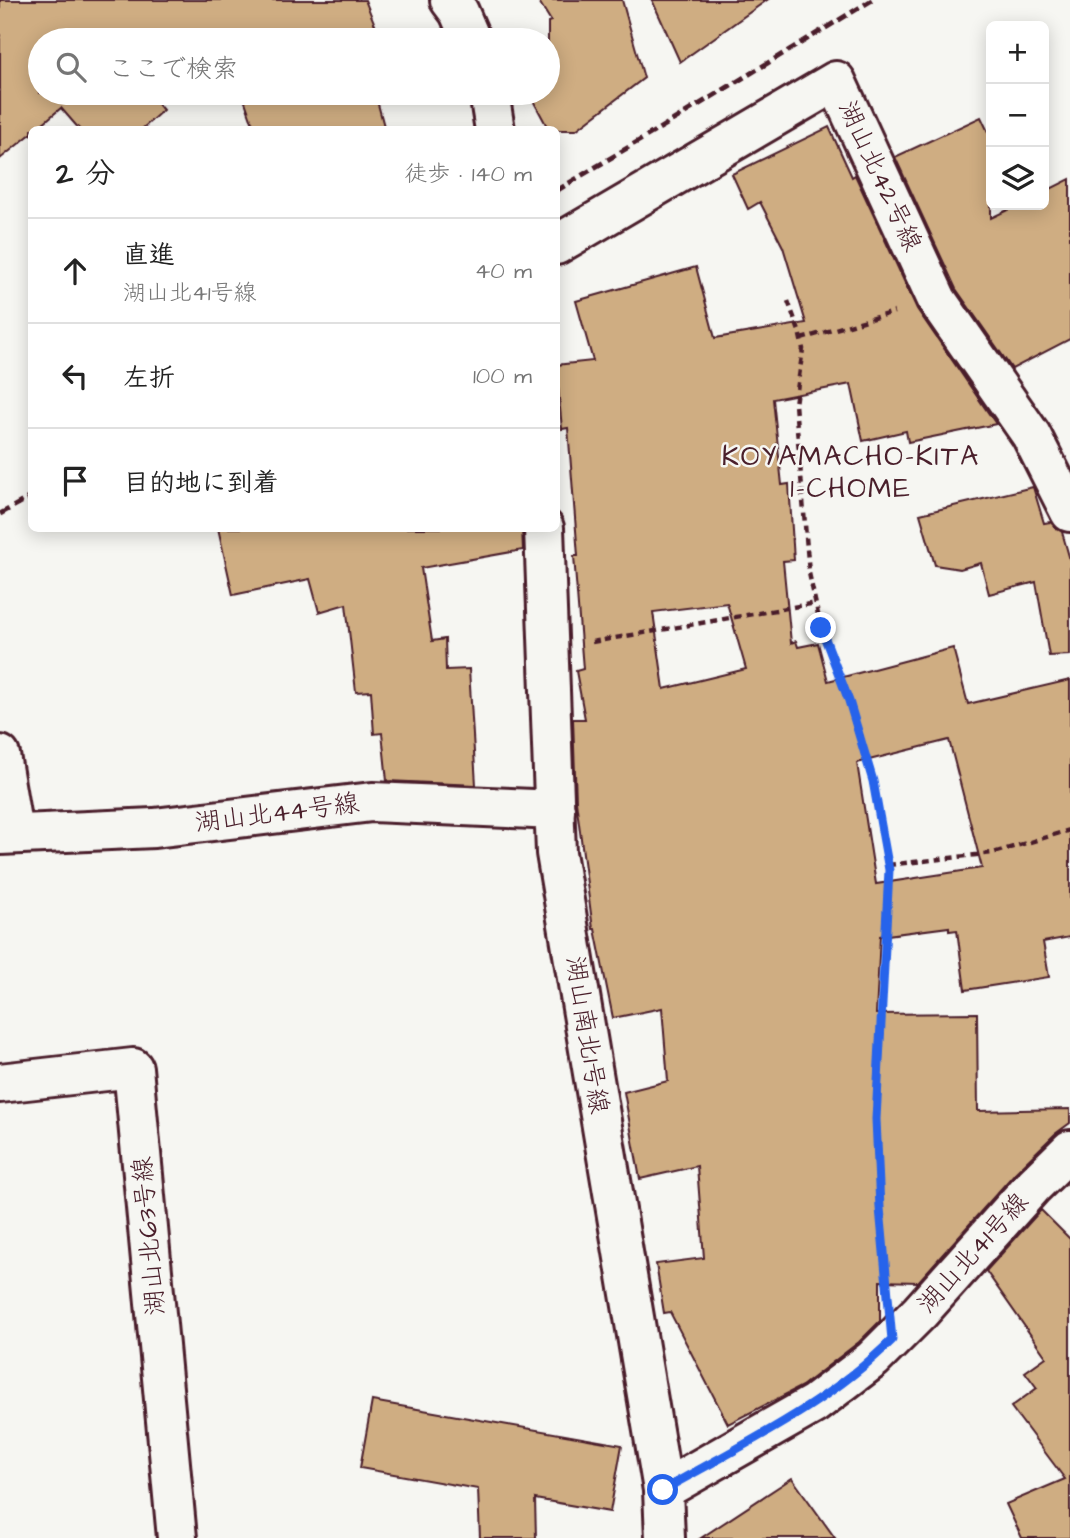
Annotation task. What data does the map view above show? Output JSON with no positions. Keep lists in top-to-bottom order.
{
  "streets": {
    "street": [
      "湖山北42号線",
      "湖山北44号線",
      "湖山南北1号線",
      "湖山北63号線",
      "湖山北41号線"
    ]
  },
  "crossings": [
    ["湖山北44号線", "湖山南北1号線"],
    ["湖山南北1号線", "湖山北41号線"]
  ],
  "districts": ["KOYAMACHO-KITA 1-CHOME"],
  "page": {
    "map_buttons": ["+", "−"],
    "search": "ここで検索",
    "heading": ["2 分", "徒歩 · 140 m"],
    "list": [
      ["直進", "湖山北41号線", "40 m"],
      ["左折", "100 m"],
      "目的地に到着"
    ]
  }
}
